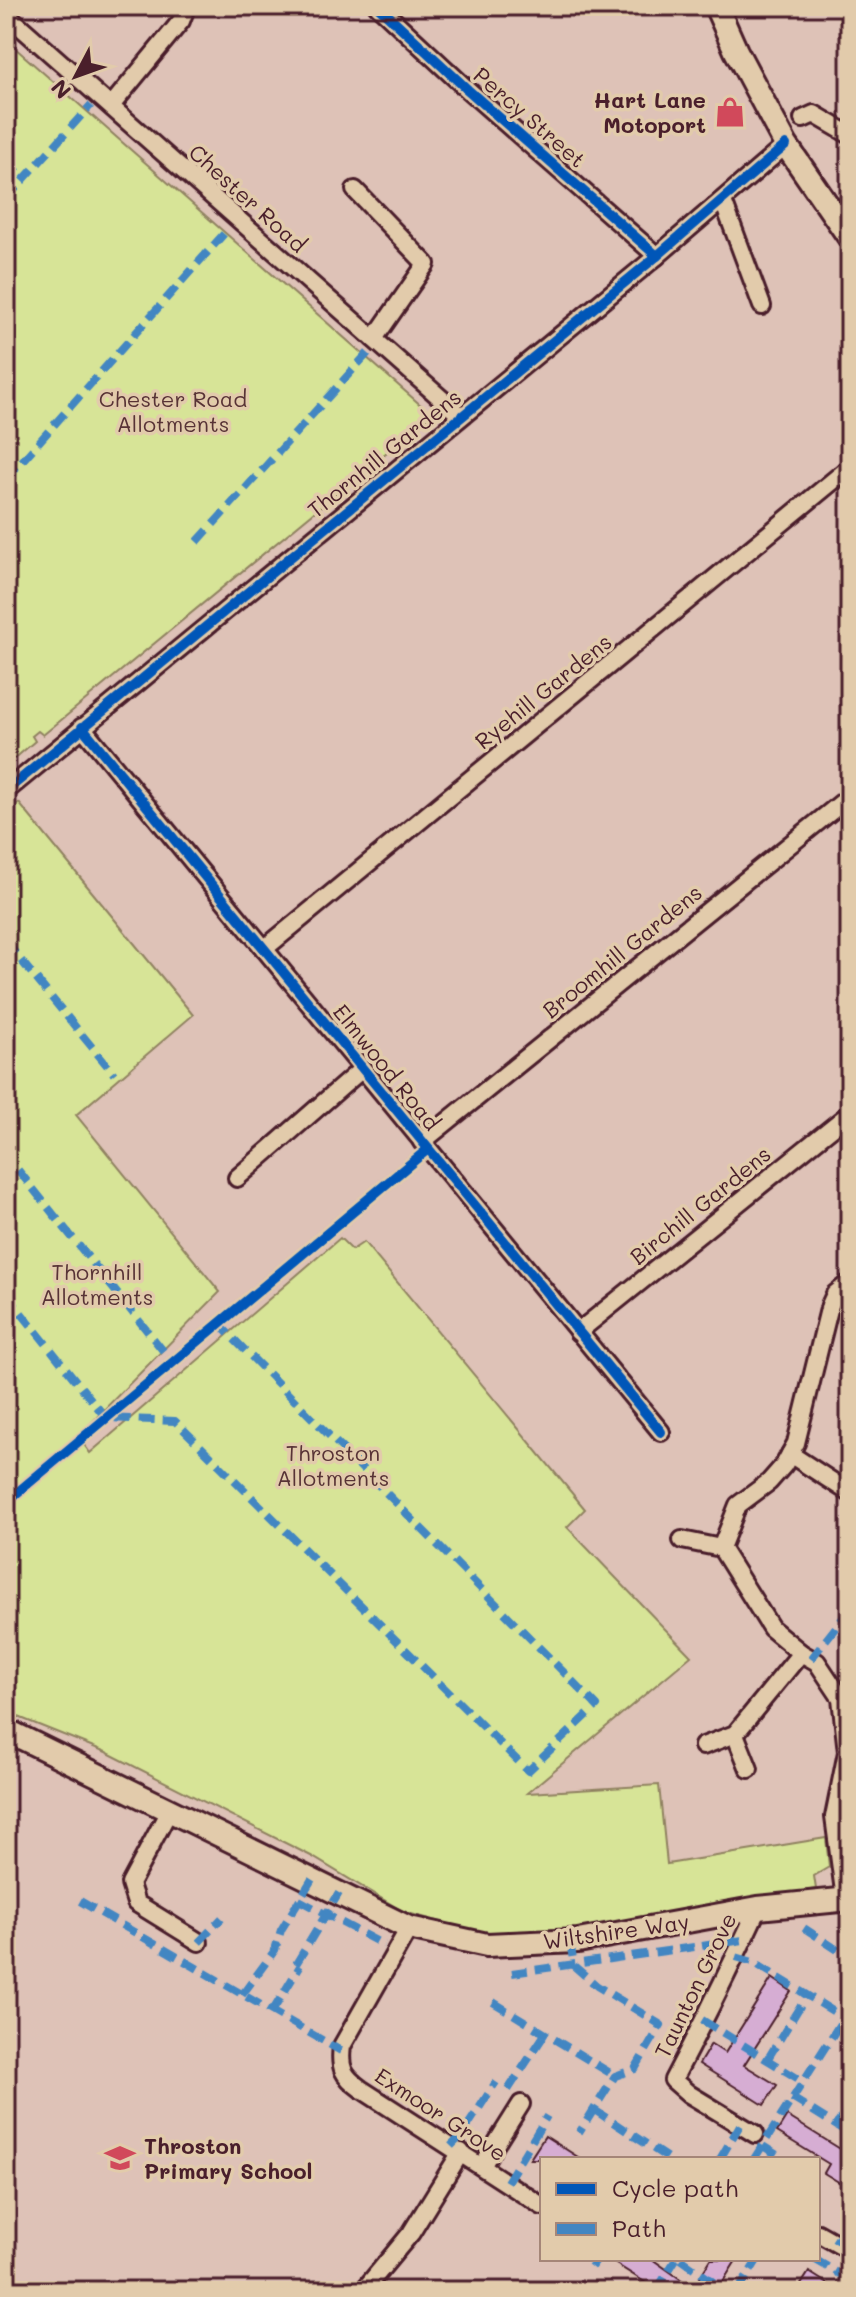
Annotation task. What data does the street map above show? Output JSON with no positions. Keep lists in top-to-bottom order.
{
  "streets": {
    "street": [
      "Percy Street",
      "Chester Road",
      "Thornhill Gardens",
      "Ryehill Gardens",
      "Broomhill Gardens",
      "Elmwood Road",
      "Birchill Gardens",
      "Wiltshire Way",
      "Taunton Grove",
      "Exmoor Grove"
    ]
  },
  "crossings": [
    ["Percy Street", "Thornhill Gardens"],
    ["Chester Road", "Thornhill Gardens"],
    ["Thornhill Gardens", "Elmwood Road"],
    ["Ryehill Gardens", "Elmwood Road"],
    ["Broomhill Gardens", "Elmwood Road"],
    ["Elmwood Road", "Birchill Gardens"],
    ["Wiltshire Way", "Taunton Grove"],
    ["Wiltshire Way", "Exmoor Grove"]
  ],
  "parks": ["Chester Road Allotments", "Thornhill Allotments", "Throston Allotments"],
  "places": {
    "shop": ["Hart Lane Motoport"],
    "school or university": ["Throston Primary School"]
  },
  "legend": ["Cycle path", "Path"],
  "north": "bottom left"
}
